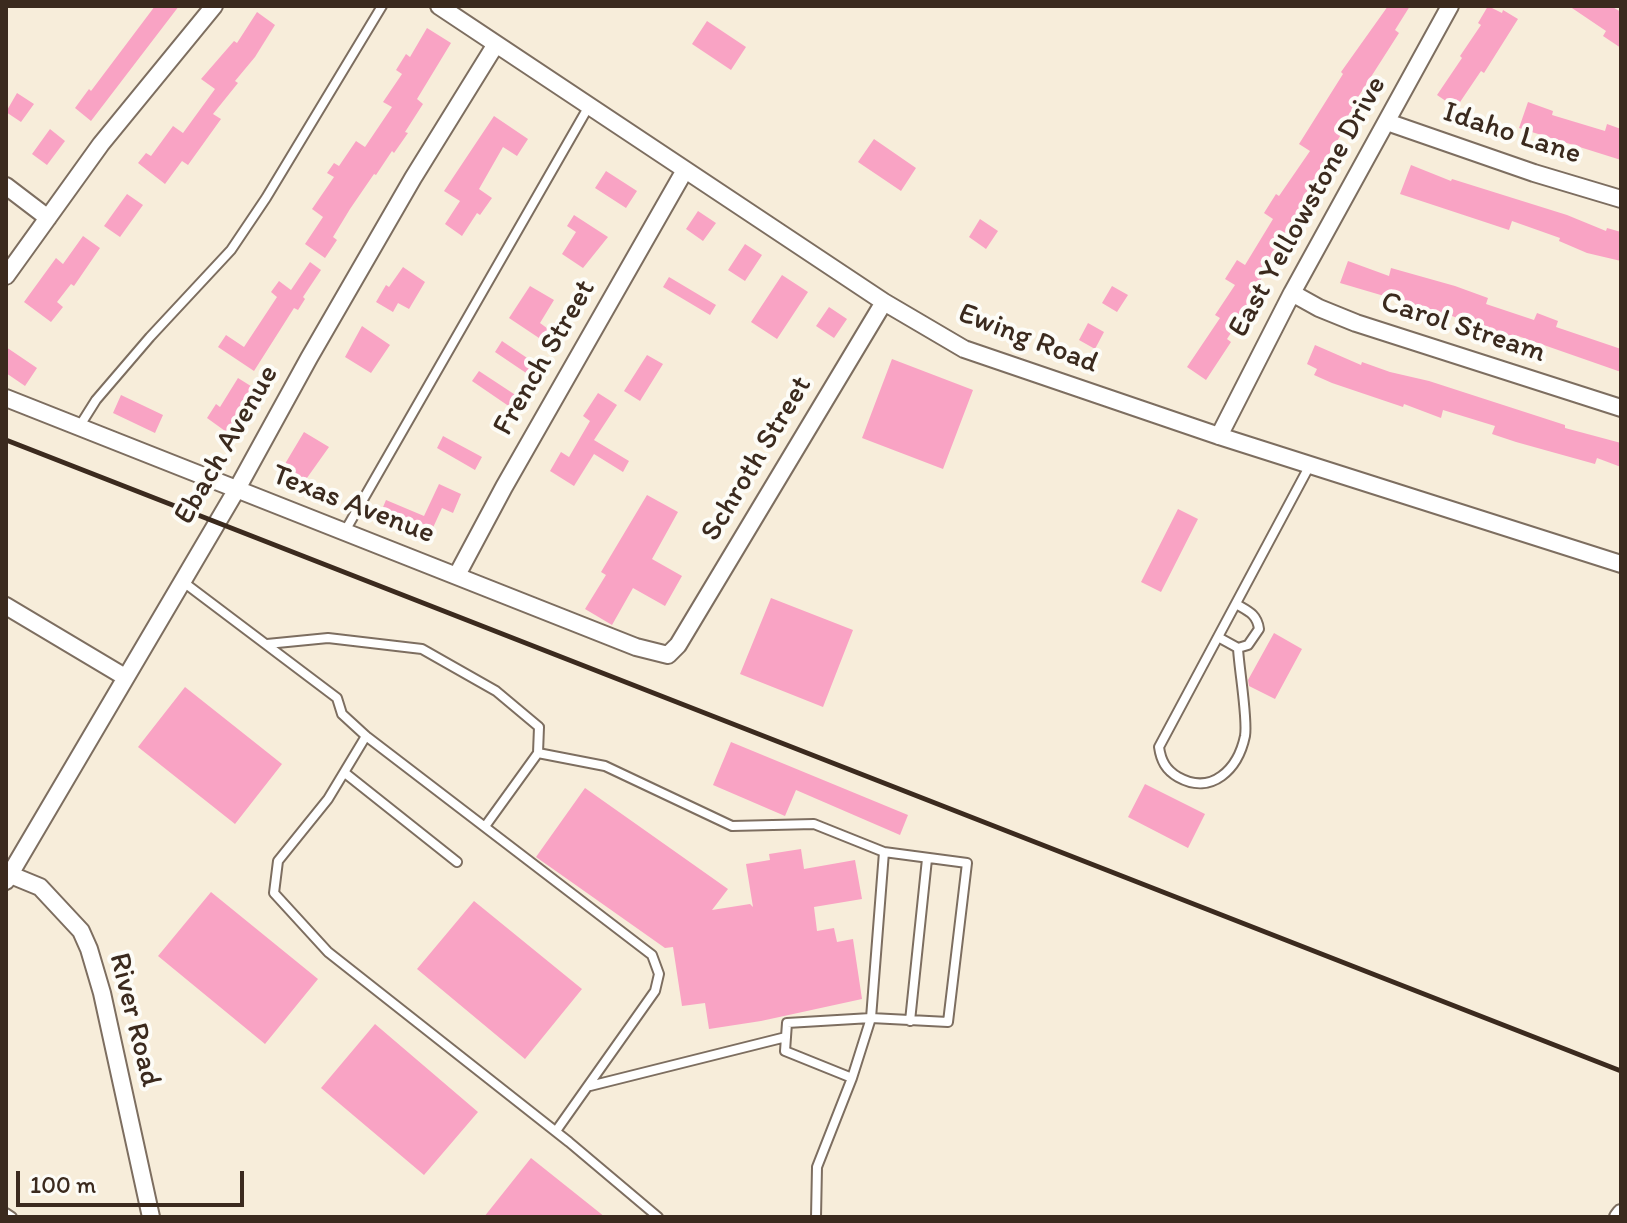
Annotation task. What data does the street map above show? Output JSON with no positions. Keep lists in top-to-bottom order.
{
  "streets": {
    "street": [
      "Idaho Lane",
      "East Yellowstone Drive",
      "Carol Stream",
      "Ewing Road",
      "French Street",
      "Ebach Avenue",
      "Schroth Street",
      "Texas Avenue",
      "River Road"
    ]
  },
  "crossings": [
    ["Idaho Lane", "East Yellowstone Drive"],
    ["East Yellowstone Drive", "Carol Stream"],
    ["East Yellowstone Drive", "Ewing Road"],
    ["Ewing Road", "French Street"],
    ["Ewing Road", "Ebach Avenue"],
    ["Ewing Road", "Schroth Street"],
    ["French Street", "Texas Avenue"],
    ["Ebach Avenue", "Texas Avenue"],
    ["Ebach Avenue", "River Road"],
    ["Schroth Street", "Texas Avenue"]
  ],
  "scale_bar": "100 m"
}
